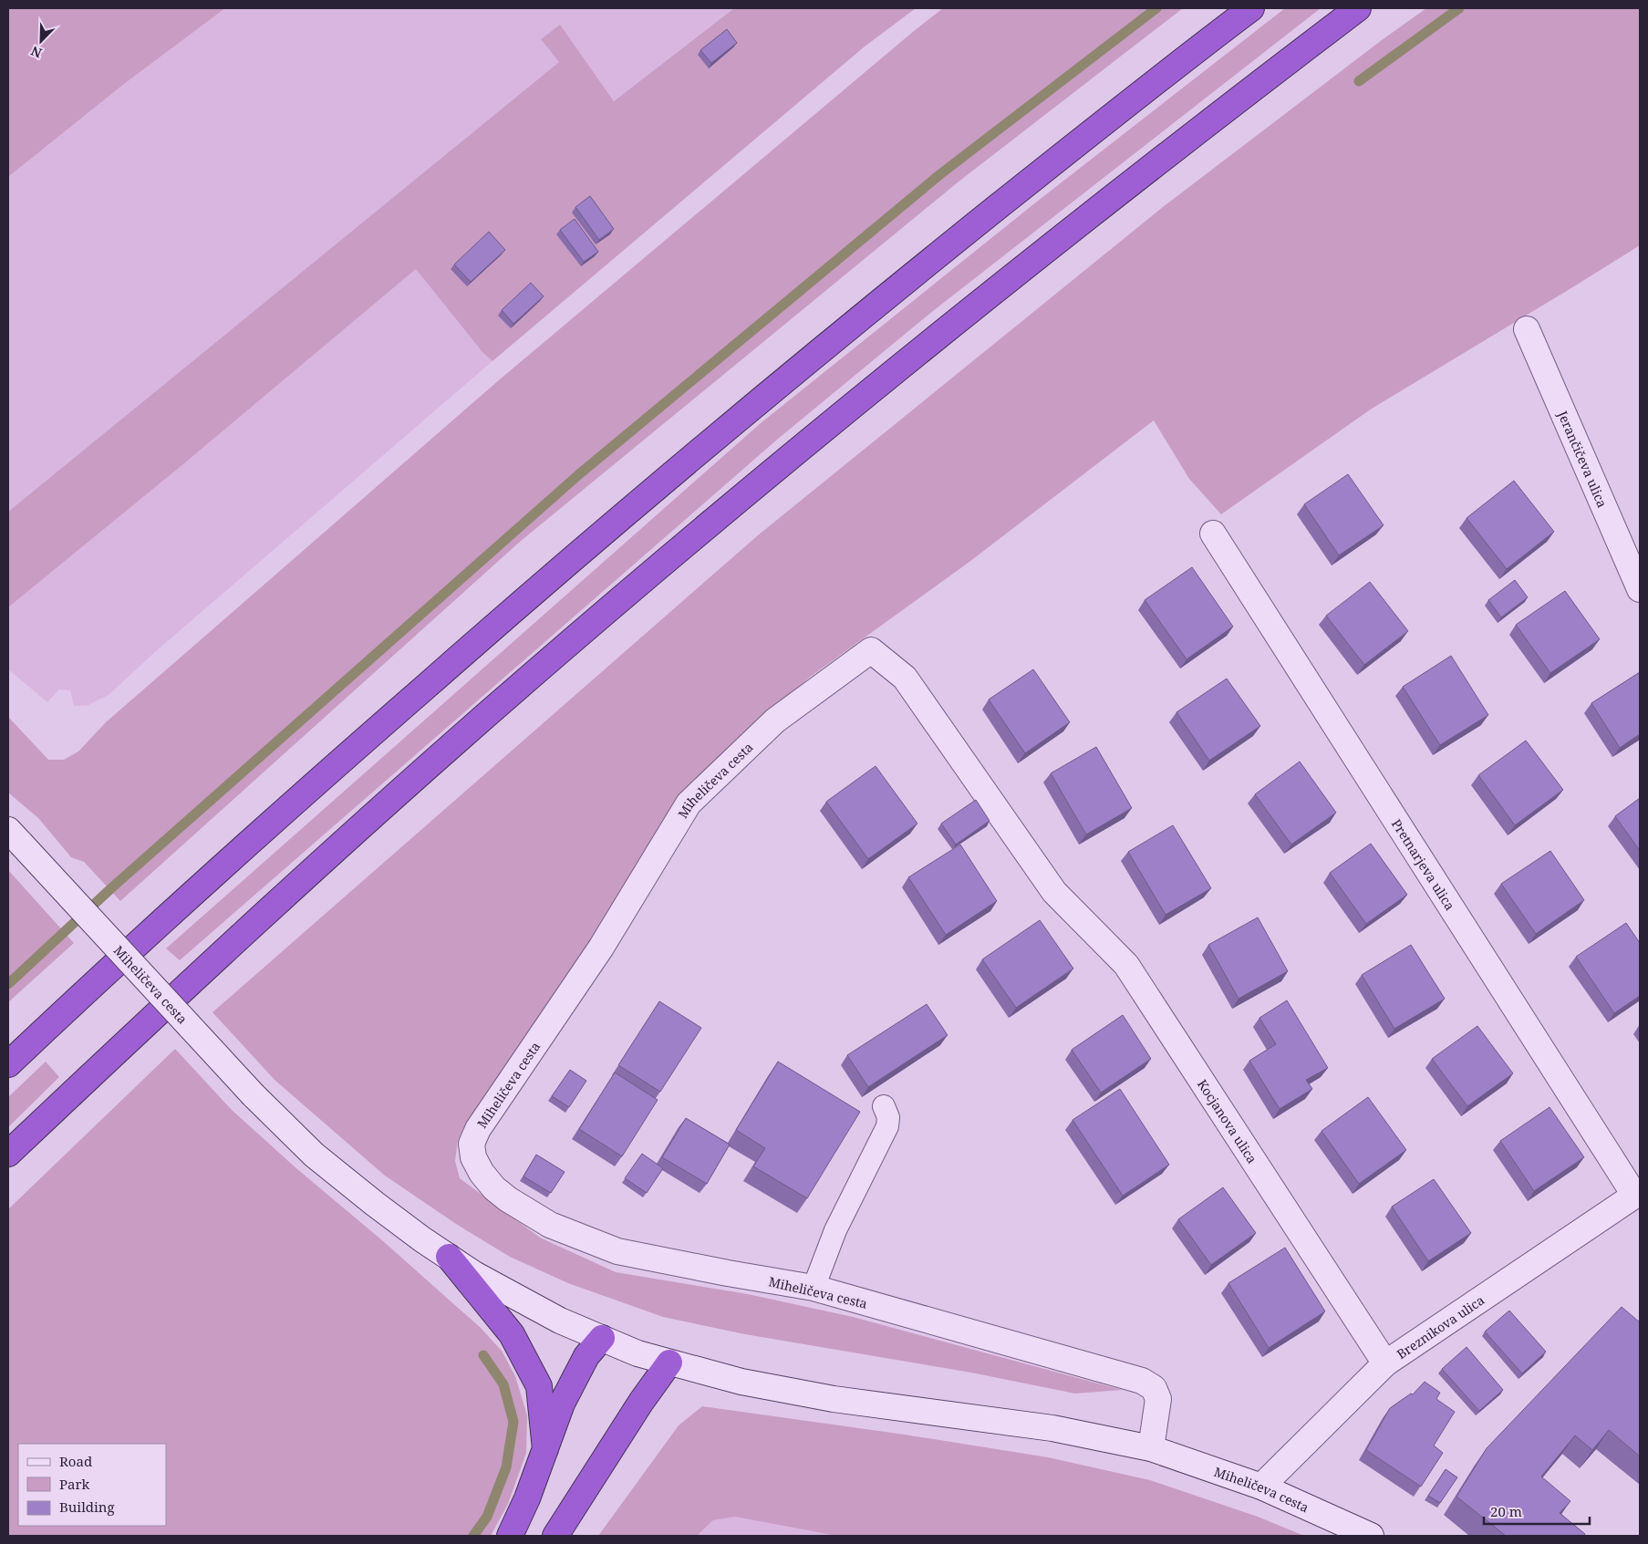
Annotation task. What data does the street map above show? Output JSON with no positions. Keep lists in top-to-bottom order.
{
  "streets": {
    "street": [
      "Jerančičeva ulica",
      "Miheličeva cesta",
      "Pretnarjeva ulica",
      "Kocjanova ulica",
      "Breznikova ulica"
    ]
  },
  "crossings": [
    ["Miheličeva cesta", "Kocjanova ulica"],
    ["Miheličeva cesta", "Breznikova ulica"],
    ["Pretnarjeva ulica", "Breznikova ulica"],
    ["Kocjanova ulica", "Breznikova ulica"]
  ],
  "legend": ["Road", "Park", "Building"],
  "scale_bar": "20 m",
  "north": "bottom left"
}
